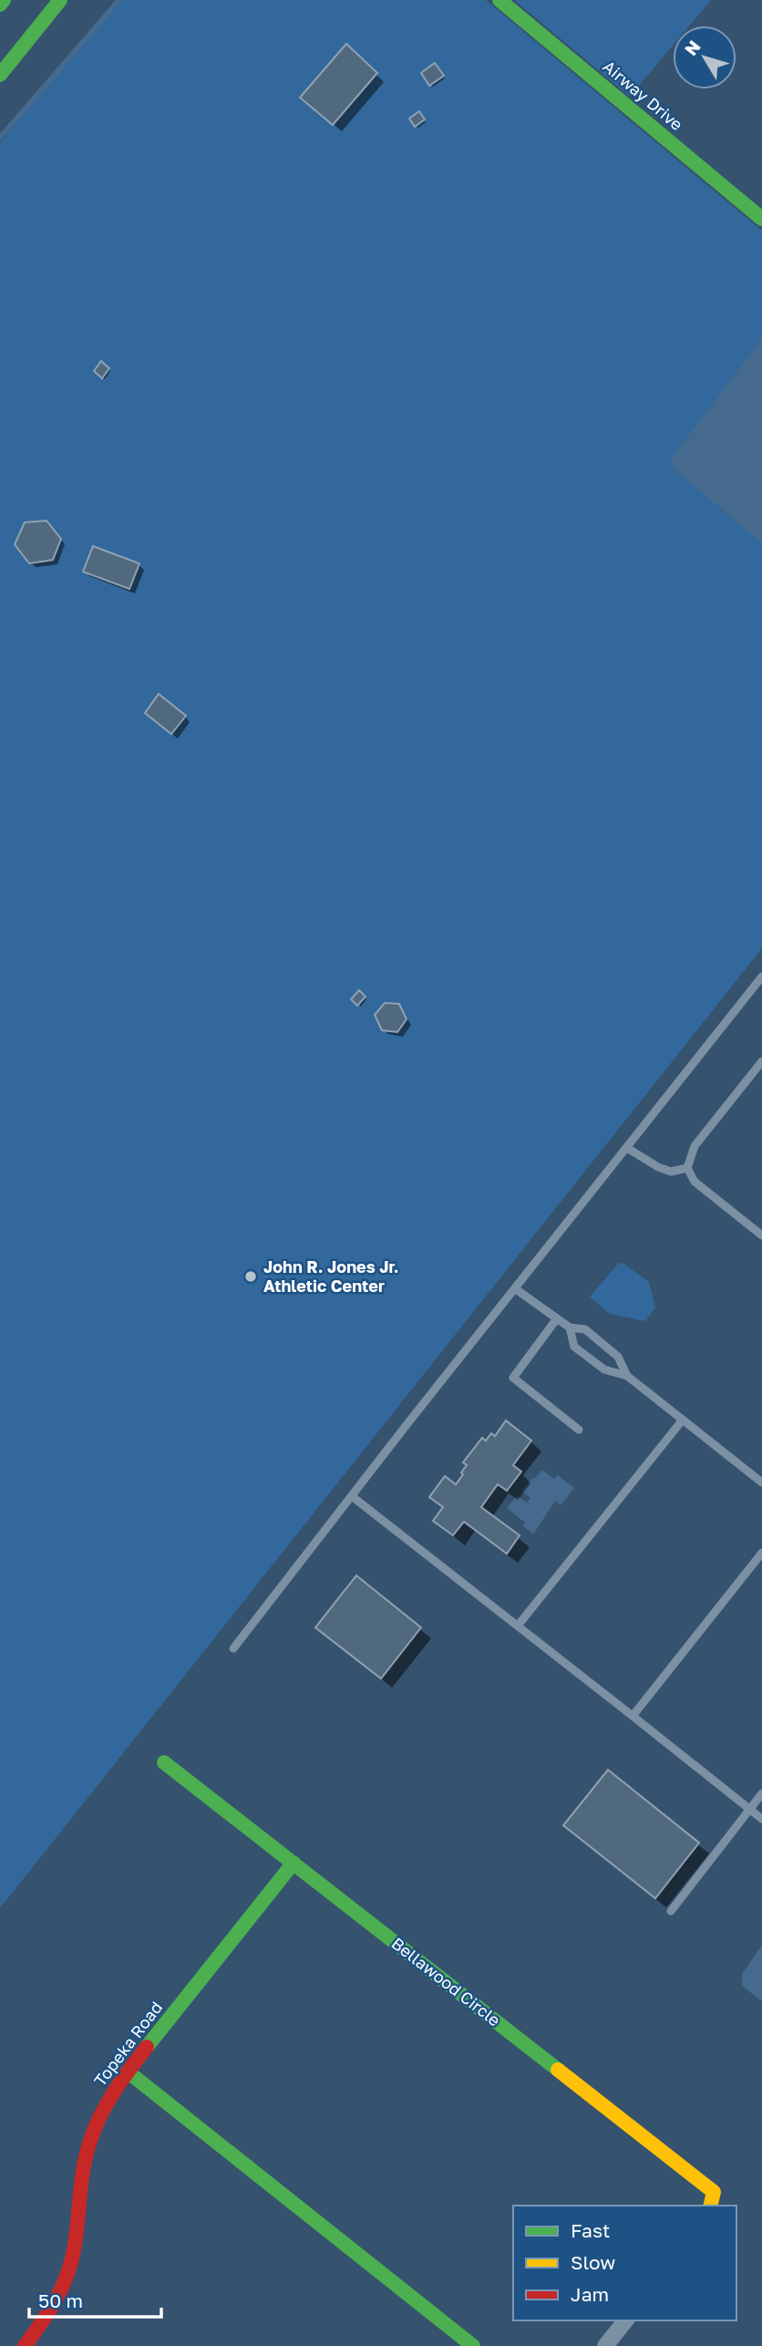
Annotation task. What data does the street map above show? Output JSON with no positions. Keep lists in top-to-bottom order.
{
  "streets": {
    "street": ["Airway Drive", "Bellawood Circle", "Topeka Road"]
  },
  "crossings": [
    ["Bellawood Circle", "Topeka Road"]
  ],
  "places": ["John R. Jones Jr. Athletic Center"],
  "legend": ["Fast", "Slow", "Jam"],
  "scale_bar": "50 m",
  "north": "top left"
}
